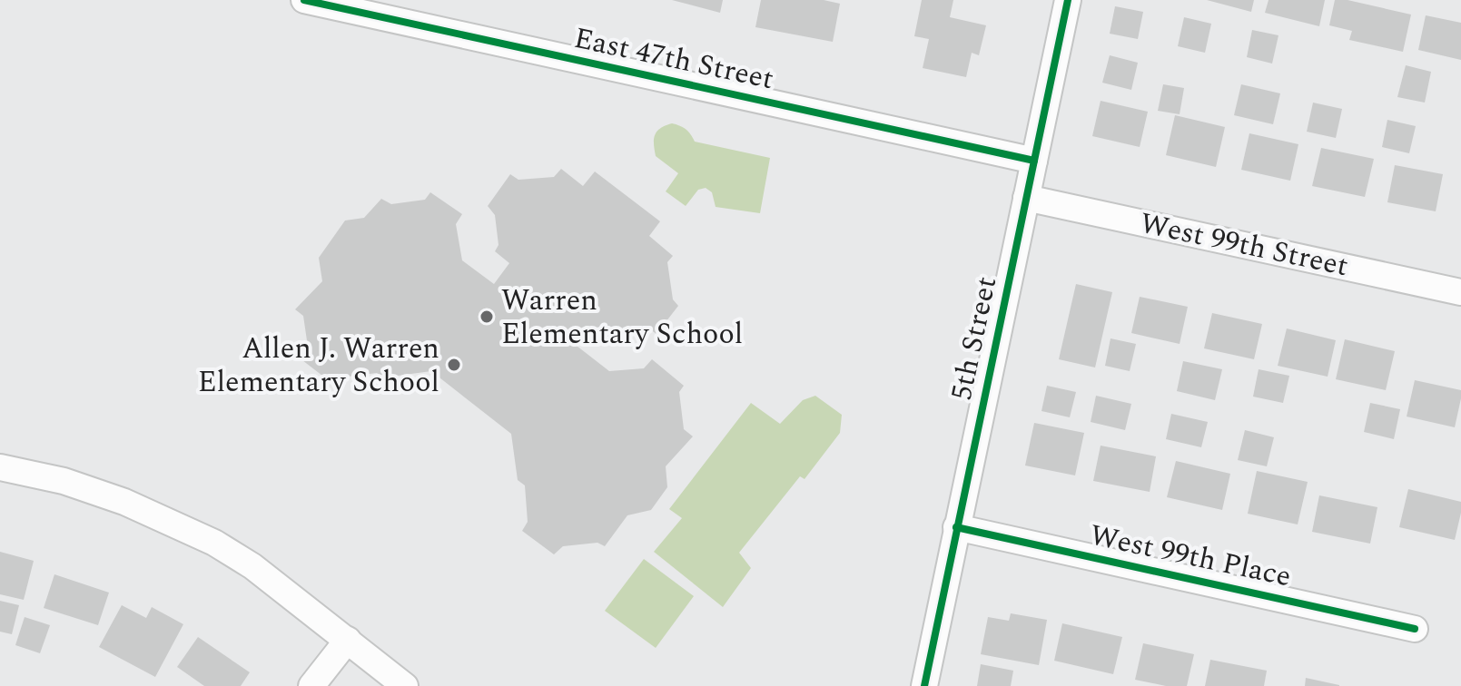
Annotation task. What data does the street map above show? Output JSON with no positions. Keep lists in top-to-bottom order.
{
  "streets": {
    "street": [
      "East 47th Street",
      "West 99th Street",
      "5th Street",
      "West 99th Place"
    ]
  },
  "crossings": [
    ["East 47th Street", "5th Street"],
    ["West 99th Street", "5th Street"],
    ["5th Street", "West 99th Place"]
  ],
  "places": ["Warren Elementary School", "Allen J. Warren Elementary School"]
}
